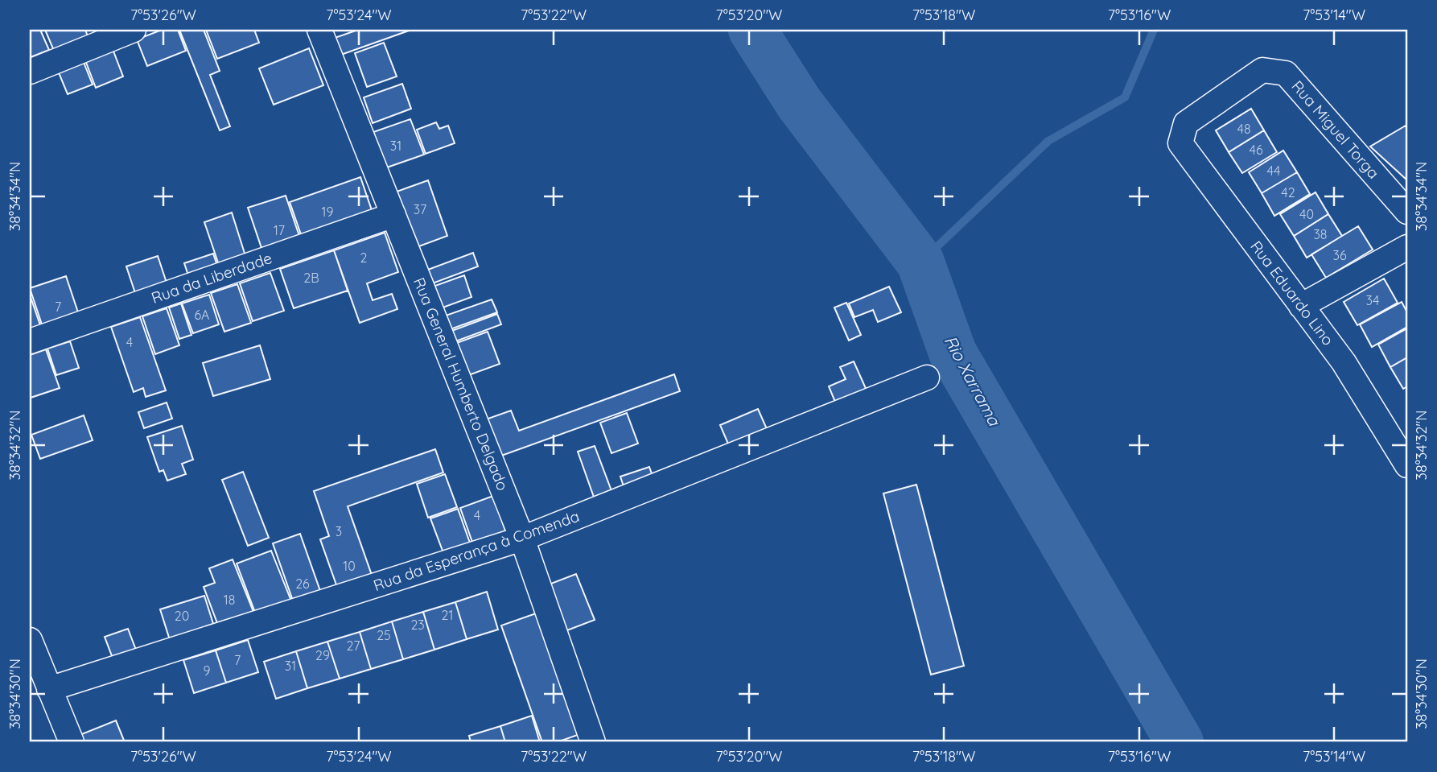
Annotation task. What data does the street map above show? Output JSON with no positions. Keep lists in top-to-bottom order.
{
  "streets": {
    "street": [
      "Rua Miguel Torga",
      "Rua da Liberdade",
      "Rua Eduardo Lino",
      "Rua General Humberto Delgado",
      "Rua da Esperança à Comenda"
    ]
  },
  "crossings": [
    ["Rua Miguel Torga", "Rua Eduardo Lino"],
    ["Rua da Liberdade", "Rua General Humberto Delgado"],
    ["Rua General Humberto Delgado", "Rua da Esperança à Comenda"]
  ],
  "water": ["Rio Xarrama"],
  "house_numbers": [
    "48",
    "31",
    "46",
    "44",
    "42",
    "37",
    "19",
    "40",
    "17",
    "38",
    "36",
    "2",
    "2B",
    "34",
    "7",
    "6A",
    "4",
    "4",
    "3",
    "10",
    "26",
    "18",
    "21",
    "20",
    "23",
    "25",
    "27",
    "29",
    "7",
    "31",
    "9"
  ],
  "coordinates": [
    "7°53'26\"W",
    "7°53'24\"W",
    "7°53'22\"W",
    "7°53'20\"W",
    "7°53'18\"W",
    "7°53'16\"W",
    "7°53'14\"W",
    "38°34'34\"N",
    "38°34'32\"N",
    "38°34'30\"N"
  ]
}
